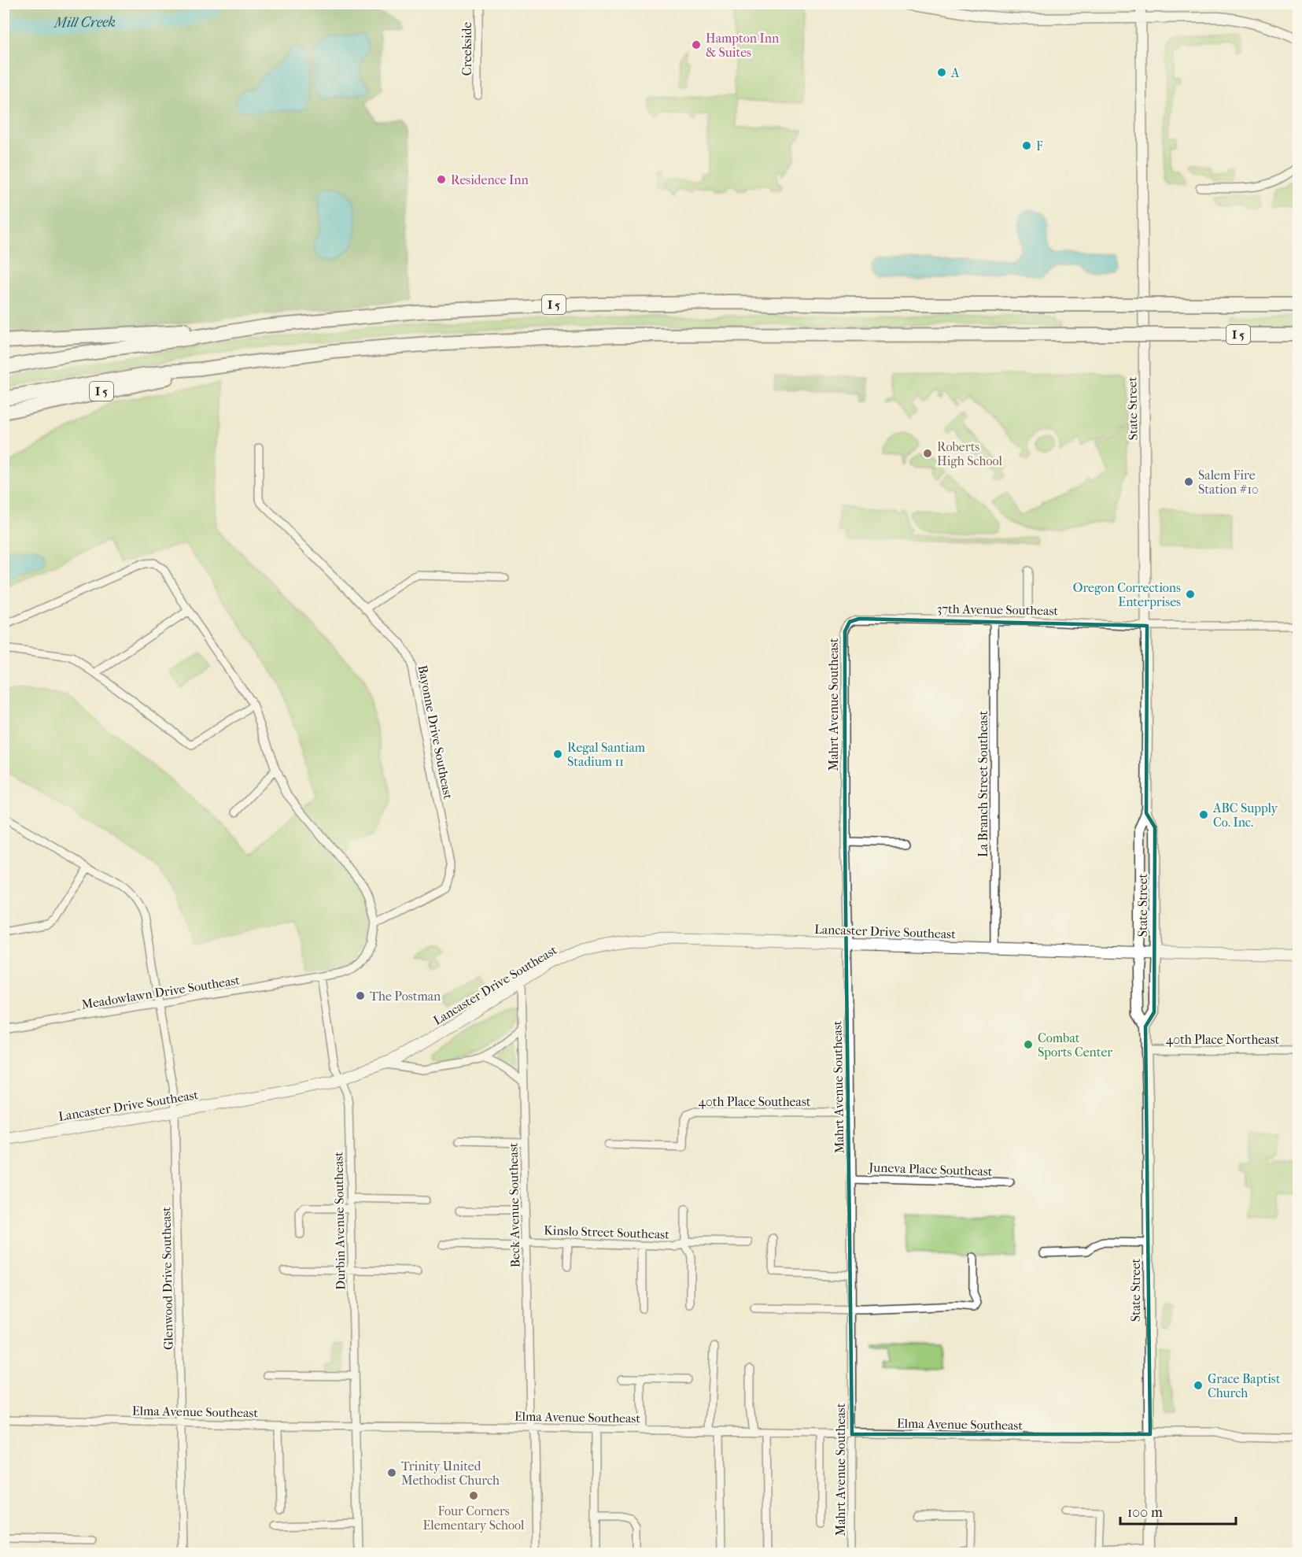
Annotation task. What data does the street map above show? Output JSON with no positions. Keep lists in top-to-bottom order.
{
  "streets": {
    "highway": ["I 5"],
    "main road": ["State Street", "Lancaster Drive Southeast"],
    "street": [
      "Creekside",
      "37th Avenue Southeast",
      "Mahrt Avenue Southeast",
      "Bayonne Drive Southeast",
      "La Branch Street Southeast",
      "Meadowlawn Drive Southeast",
      "40th Place Northeast",
      "40th Place Southeast",
      "Juneva Place Southeast",
      "Beck Avenue Southeast",
      "Durbin Avenue Southeast",
      "Kinslo Street Southeast",
      "Glenwood Drive Southeast",
      "Elma Avenue Southeast"
    ]
  },
  "crossings": [
    ["State Street", "37th Avenue Southeast"],
    ["State Street", "Lancaster Drive Southeast"],
    ["State Street", "40th Place Northeast"],
    ["State Street", "Elma Avenue Southeast"],
    ["37th Avenue Southeast", "Mahrt Avenue Southeast"],
    ["37th Avenue Southeast", "La Branch Street Southeast"],
    ["Mahrt Avenue Southeast", "Lancaster Drive Southeast"],
    ["Mahrt Avenue Southeast", "40th Place Southeast"],
    ["Mahrt Avenue Southeast", "Juneva Place Southeast"],
    ["Mahrt Avenue Southeast", "Elma Avenue Southeast"],
    ["La Branch Street Southeast", "Lancaster Drive Southeast"],
    ["Lancaster Drive Southeast", "Beck Avenue Southeast"],
    ["Lancaster Drive Southeast", "Durbin Avenue Southeast"],
    ["Lancaster Drive Southeast", "Glenwood Drive Southeast"],
    ["Meadowlawn Drive Southeast", "Durbin Avenue Southeast"],
    ["Meadowlawn Drive Southeast", "Glenwood Drive Southeast"],
    ["Beck Avenue Southeast", "Kinslo Street Southeast"],
    ["Beck Avenue Southeast", "Elma Avenue Southeast"],
    ["Durbin Avenue Southeast", "Elma Avenue Southeast"],
    ["Glenwood Drive Southeast", "Elma Avenue Southeast"]
  ],
  "water": ["Mill Creek"],
  "places": [
    "Hampton Inn & Suites",
    "A",
    "F",
    "Residence Inn",
    "Roberts High School",
    "Salem Fire Station #10",
    "Oregon Corrections Enterprises",
    "Regal Santiam Stadium 11",
    "ABC Supply Co. Inc.",
    "The Postman",
    "Combat Sports Center",
    "Grace Baptist Church",
    "Trinity United Methodist Church",
    "Four Corners Elementary School"
  ],
  "scale_bar": "100 m"
}
